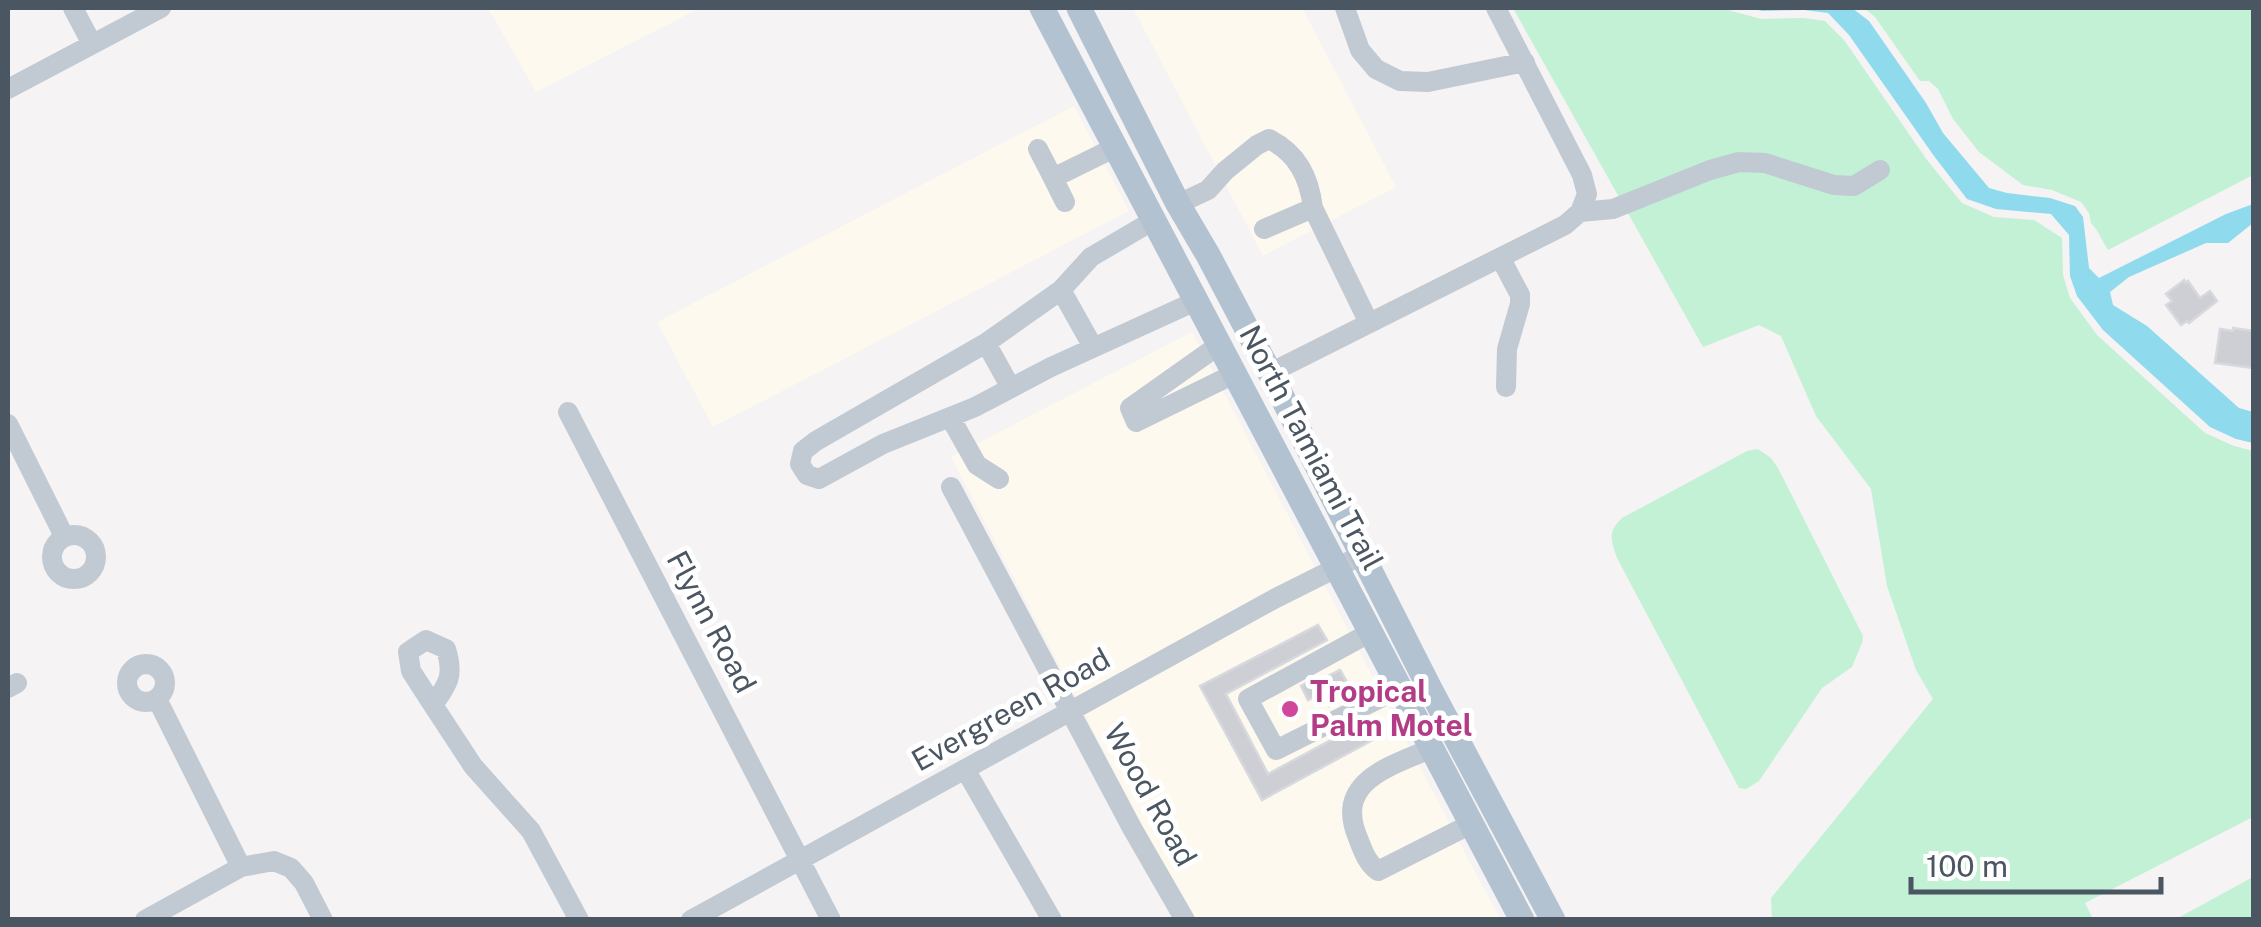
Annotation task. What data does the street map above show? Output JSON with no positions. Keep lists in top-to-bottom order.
{
  "streets": {
    "main road": ["North Tamiami Trail"],
    "street": ["Flynn Road", "Evergreen Road", "Wood Road"]
  },
  "crossings": [
    ["North Tamiami Trail", "Evergreen Road"],
    ["Flynn Road", "Evergreen Road"],
    ["Evergreen Road", "Wood Road"]
  ],
  "places": ["Tropical Palm Motel"],
  "scale_bar": "100 m"
}
